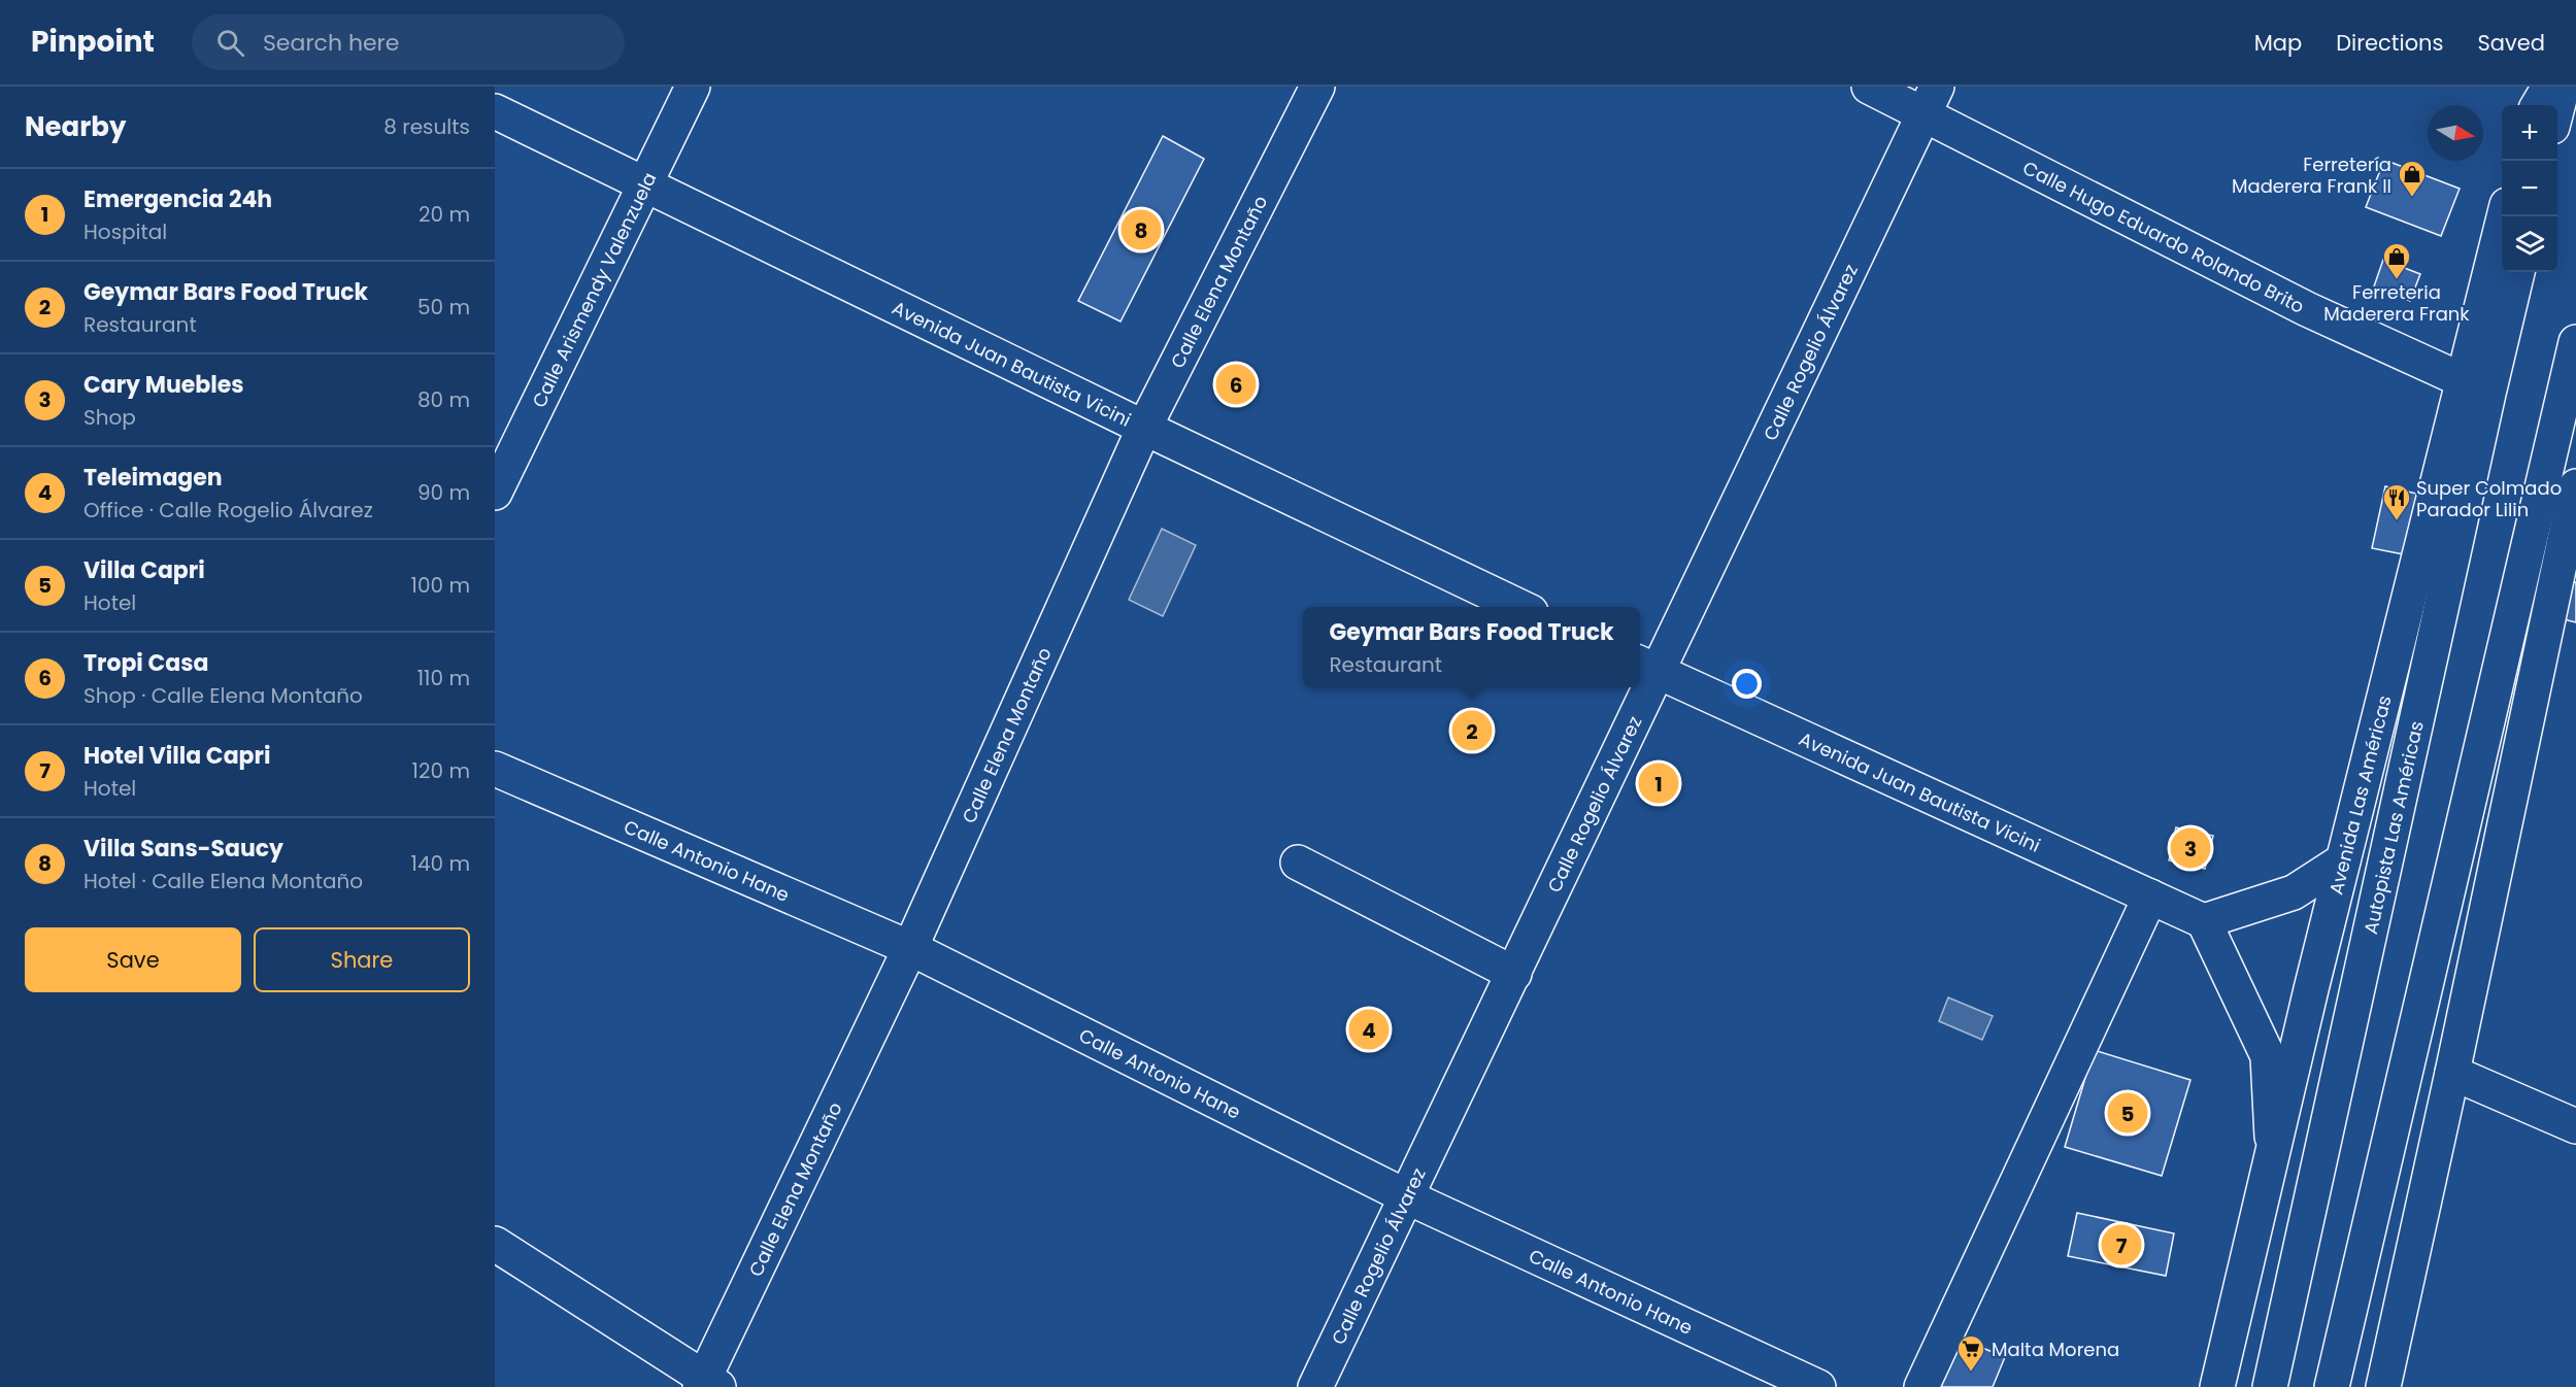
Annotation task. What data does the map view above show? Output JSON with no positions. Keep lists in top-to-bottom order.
{
  "streets": {
    "main road": [
      "Calle Hugo Eduardo Rolando Brito",
      "Calle Elena Montaño",
      "Calle Arismendy Valenzuela",
      "Calle Rogelio Álvarez",
      "Avenida Juan Bautista Vicini",
      "Avenida Las Américas",
      "Autopista Las Américas",
      "Calle Antonio Hane"
    ]
  },
  "crossings": [
    ["Calle Hugo Eduardo Rolando Brito", "Calle Rogelio Álvarez"],
    ["Calle Hugo Eduardo Rolando Brito", "Avenida Las Américas"],
    ["Calle Elena Montaño", "Avenida Juan Bautista Vicini"],
    ["Calle Elena Montaño", "Calle Antonio Hane"],
    ["Calle Arismendy Valenzuela", "Avenida Juan Bautista Vicini"],
    ["Calle Rogelio Álvarez", "Avenida Juan Bautista Vicini"],
    ["Calle Rogelio Álvarez", "Calle Antonio Hane"]
  ],
  "places": {
    "shop": ["Ferretería Maderera Frank II", "Ferreteria Maderera Frank"],
    "restaurant": ["Super Colmado Parador Lilin"],
    "supermarket": ["Malta Morena"]
  },
  "north": "right",
  "page": {
    "header": "Pinpoint",
    "search": "Search here",
    "nav": ["Map", "Directions", "Saved"],
    "heading": ["Nearby", "8 results"],
    "map_buttons": ["+", "−"],
    "list": [
      {
        "mark": "1",
        "name": "Emergencia 24h",
        "note": "Hospital",
        "value": "20 m"
      },
      {
        "mark": "2",
        "name": "Geymar Bars Food Truck",
        "note": "Restaurant",
        "value": "50 m"
      },
      {
        "mark": "3",
        "name": "Cary Muebles",
        "note": "Shop",
        "value": "80 m"
      },
      {
        "mark": "4",
        "name": "Teleimagen",
        "note": "Office · Calle Rogelio Álvarez",
        "value": "90 m"
      },
      {
        "mark": "5",
        "name": "Villa Capri",
        "note": "Hotel",
        "value": "100 m"
      },
      {
        "mark": "6",
        "name": "Tropi Casa",
        "note": "Shop · Calle Elena Montaño",
        "value": "110 m"
      },
      {
        "mark": "7",
        "name": "Hotel Villa Capri",
        "note": "Hotel",
        "value": "120 m"
      },
      {
        "mark": "8",
        "name": "Villa Sans-Saucy",
        "note": "Hotel · Calle Elena Montaño",
        "value": "140 m"
      }
    ],
    "pins": [
      "8",
      "6",
      "2",
      "1",
      "3",
      "4",
      "5",
      "7"
    ],
    "popup": ["Geymar Bars Food Truck", "Restaurant"],
    "buttons": ["Save", "Share"]
  }
}
